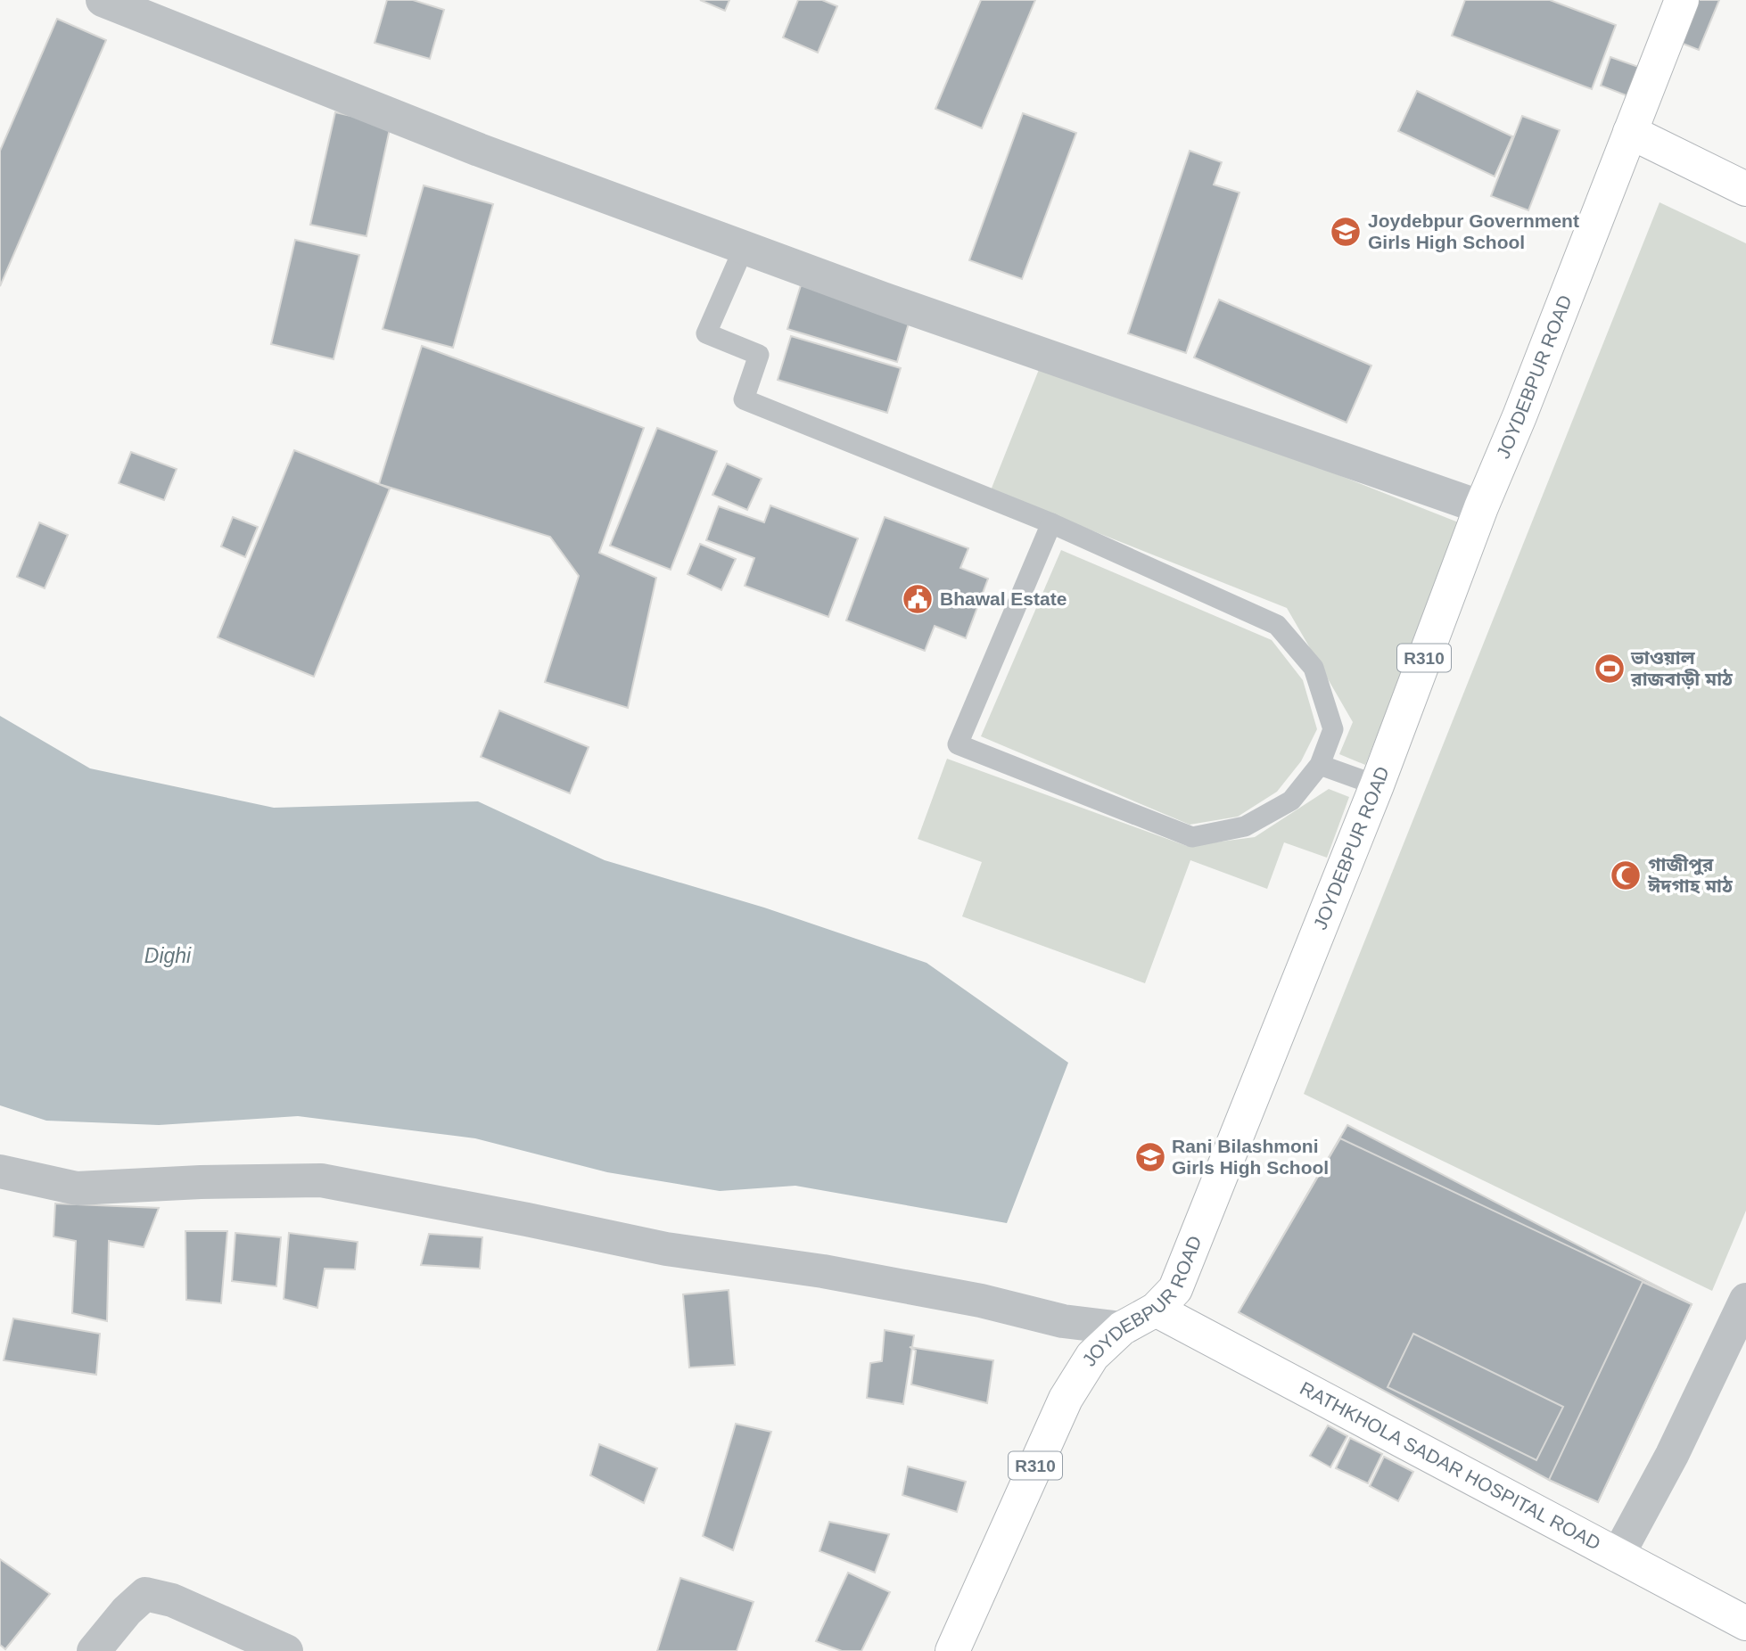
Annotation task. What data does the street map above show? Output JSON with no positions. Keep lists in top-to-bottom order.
{
  "streets": {
    "main road": ["JOYDEBPUR ROAD", "R310", "RATHKHOLA SADAR HOSPITAL ROAD"]
  },
  "crossings": [
    ["JOYDEBPUR ROAD", "RATHKHOLA SADAR HOSPITAL ROAD"]
  ],
  "water": ["Dighi"],
  "places": {
    "school or university": ["Joydebpur Government Girls High School", "Rani Bilashmoni Girls High School"],
    "public building": ["Bhawal Estate"],
    "sports": ["ভাওয়াল রাজবাড়ী মাঠ"],
    "mosque": ["গাজীপুর ঈদগাহ মাঠ"]
  }
}
